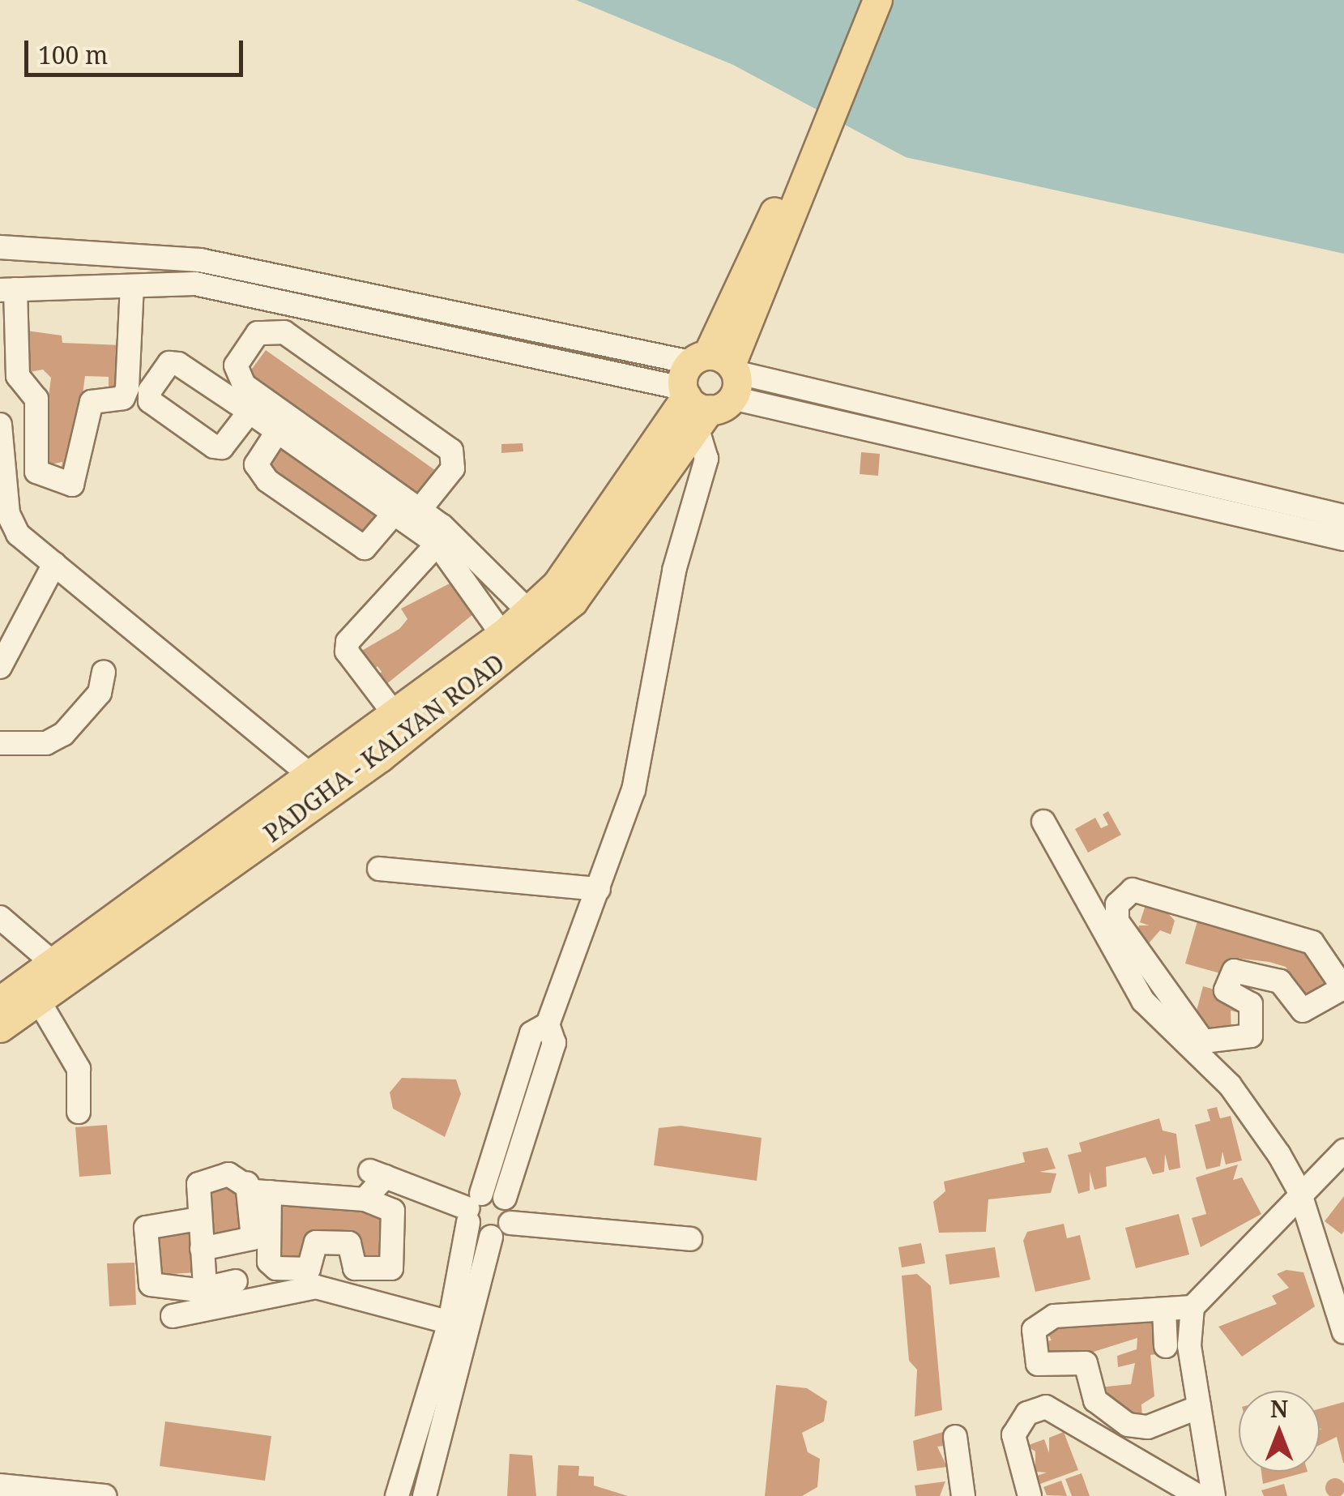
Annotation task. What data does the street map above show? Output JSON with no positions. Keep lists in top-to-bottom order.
{
  "streets": {
    "main road": ["PADGHA - KALYAN ROAD"]
  },
  "scale_bar": "100 m",
  "north": "top"
}
